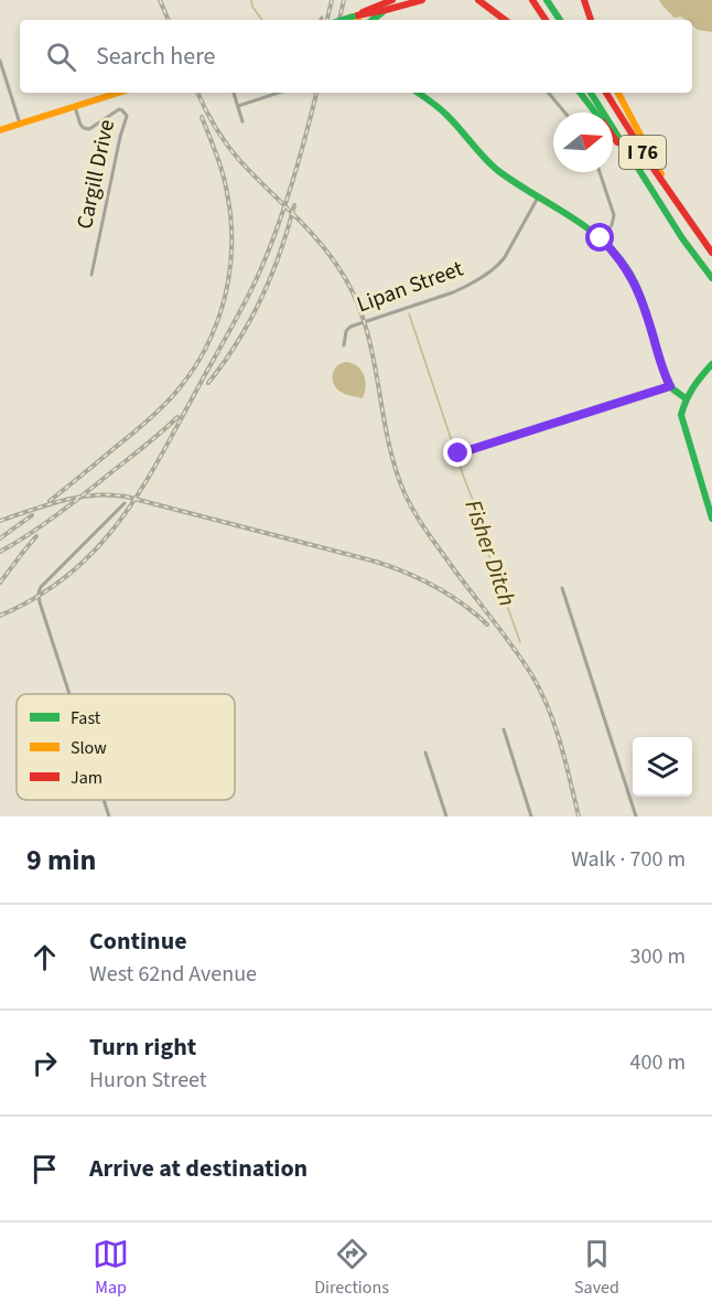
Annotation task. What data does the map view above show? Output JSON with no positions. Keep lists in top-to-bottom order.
{
  "streets": {
    "main road": ["I 76"],
    "street": ["Cargill Drive", "Lipan Street"]
  },
  "water": ["Fisher Ditch"],
  "legend": ["Fast", "Slow", "Jam"],
  "north": "right",
  "page": {
    "search": "Search here",
    "heading": ["9 min", "Walk · 700 m"],
    "list": [
      ["Continue", "West 62nd Avenue", "300 m"],
      ["Turn right", "Huron Street", "400 m"],
      "Arrive at destination"
    ],
    "nav": ["Map", "Directions", "Saved"]
  }
}
